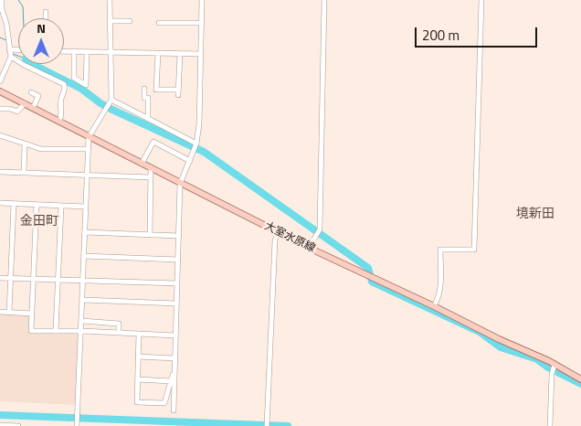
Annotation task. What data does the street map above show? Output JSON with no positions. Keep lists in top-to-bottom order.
{
  "streets": {
    "main road": ["大室水原線"]
  },
  "districts": ["境新田", "金田町"],
  "scale_bar": "200 m",
  "north": "top"
}
